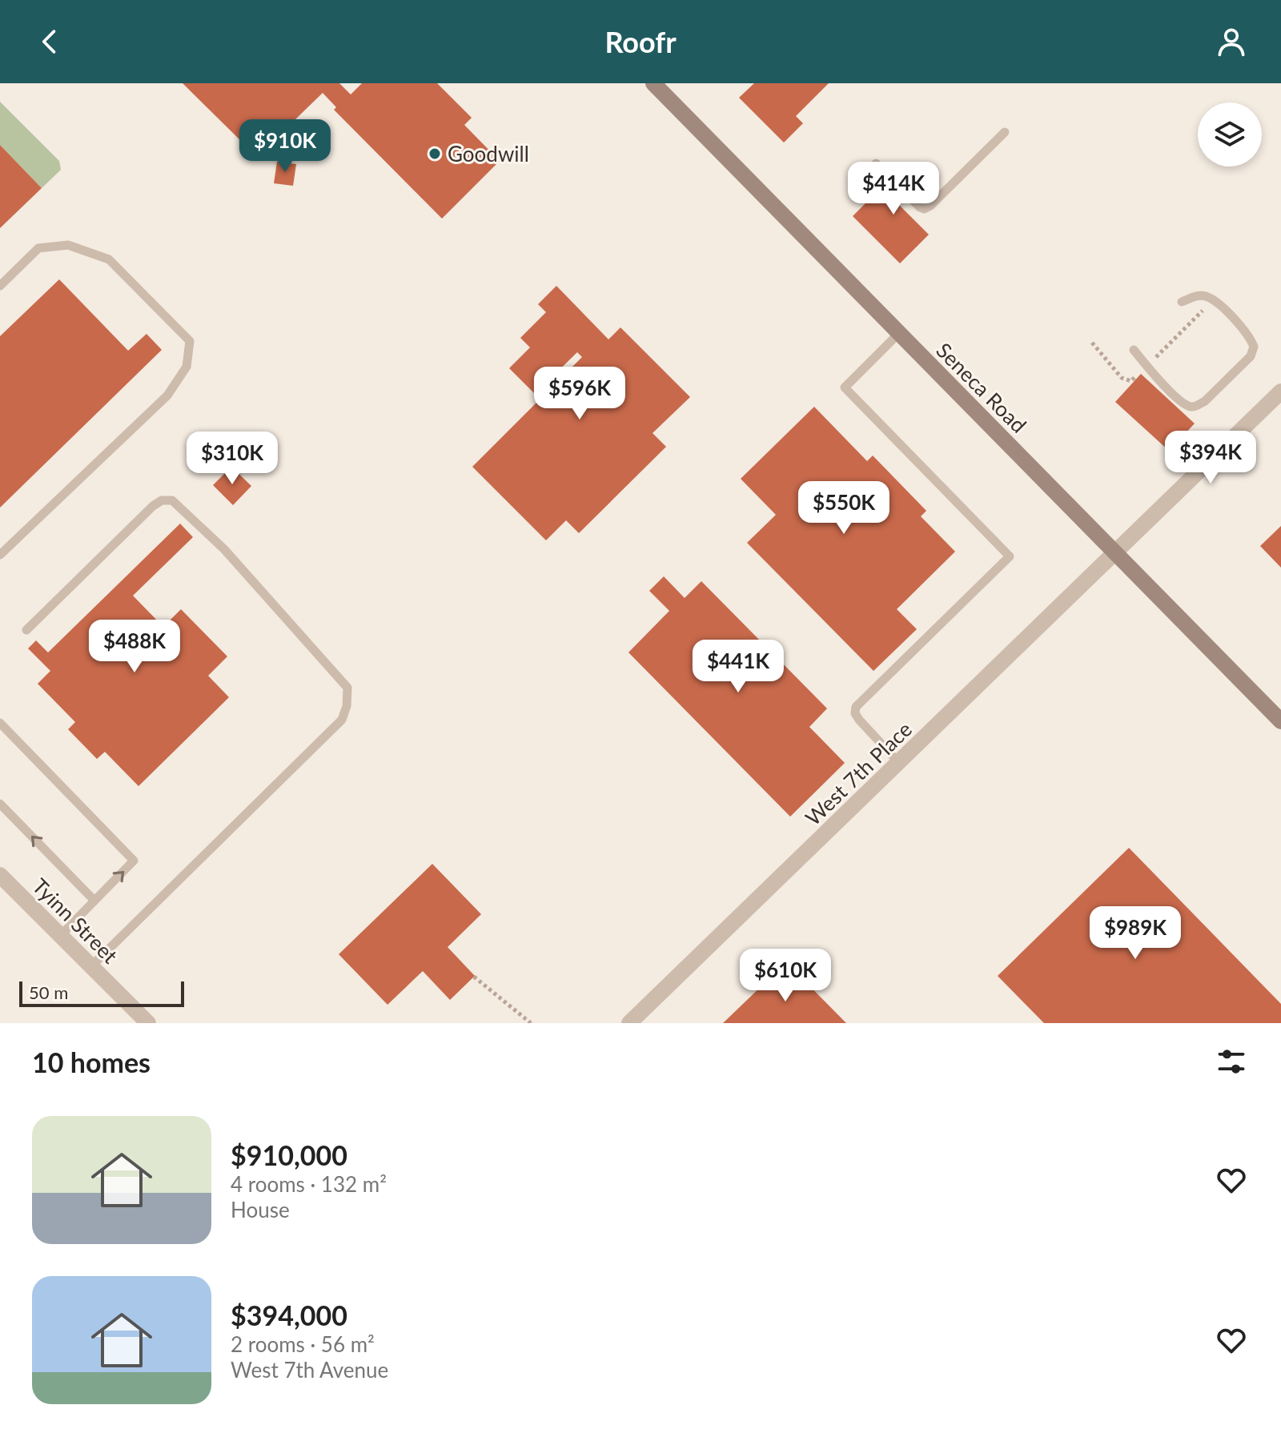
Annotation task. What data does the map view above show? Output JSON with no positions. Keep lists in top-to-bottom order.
{
  "streets": {
    "main road": ["Seneca Road"],
    "street": ["West 7th Place", "Tyinn Street"]
  },
  "crossings": [
    ["Seneca Road", "West 7th Place"]
  ],
  "places": ["Goodwill"],
  "scale_bar": "50 m",
  "page": {
    "header": "Roofr",
    "price": [
      "$910K",
      "$414K",
      "$596K",
      "$394K",
      "$310K",
      "$550K",
      "$488K",
      "$441K",
      "$989K",
      "$610K"
    ],
    "scale": "50 m",
    "heading": "10 homes",
    "list": [
      {
        "name": "$910,000",
        "note": "4 rooms · 132 m² · House"
      },
      {
        "name": "$394,000",
        "note": "2 rooms · 56 m² · West 7th Avenue"
      }
    ]
  }
}
